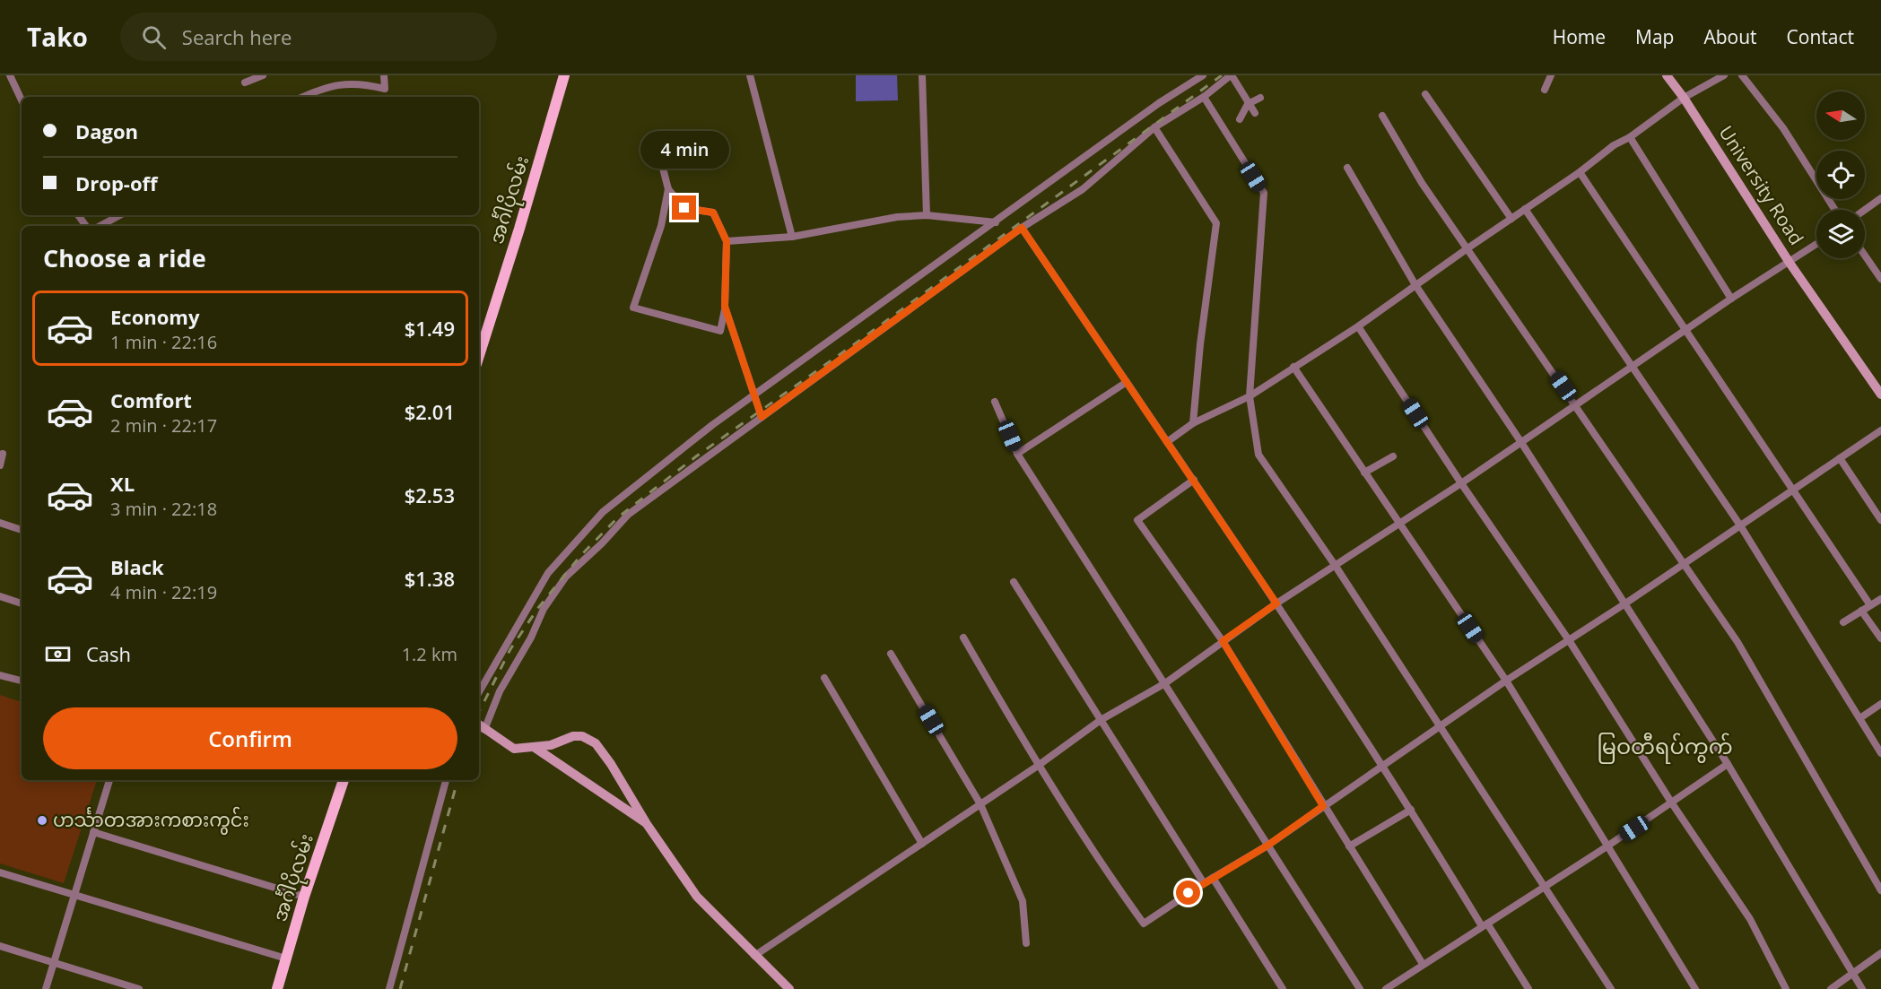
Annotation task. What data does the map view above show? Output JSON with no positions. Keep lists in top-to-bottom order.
{
  "streets": {
    "main road": ["University Road", "အင်္ဂါပိုလမ်း"]
  },
  "districts": ["မြဝတီရပ်ကွက်"],
  "places": ["ဟင်္သာတအားကစားကွင်း"],
  "north": "left",
  "page": {
    "header": "Tako",
    "search": "Search here",
    "nav": [
      "Home",
      "Map",
      "About",
      "Contact"
    ],
    "banner": ["Dagon", "Drop-off"],
    "bubble": "4 min",
    "heading": "Choose a ride",
    "list": [
      {
        "name": "Economy",
        "note": "1 min · 22:16",
        "value": "$1.49"
      },
      {
        "name": "Comfort",
        "note": "2 min · 22:17",
        "value": "$2.01"
      },
      {
        "name": "XL",
        "note": "3 min · 22:18",
        "value": "$2.53"
      },
      {
        "name": "Black",
        "note": "4 min · 22:19",
        "value": "$1.38"
      }
    ],
    "pay": ["Cash", "1.2 km"],
    "buttons": "Confirm"
  }
}
